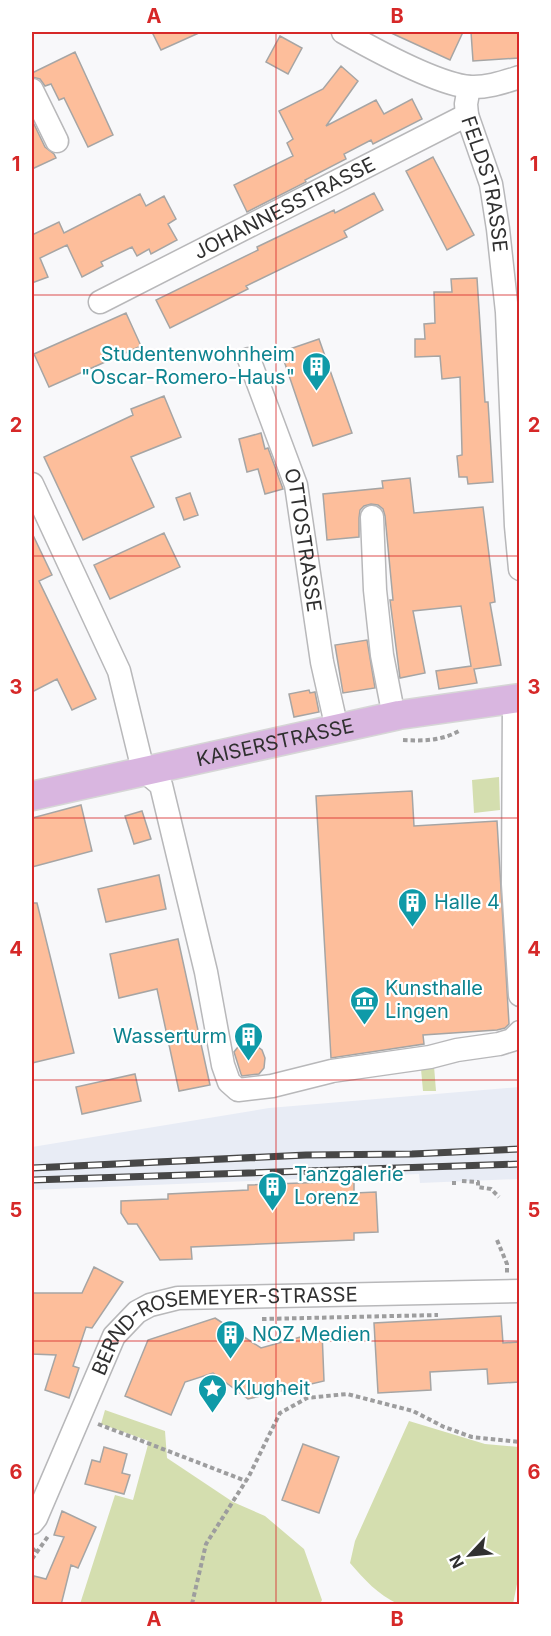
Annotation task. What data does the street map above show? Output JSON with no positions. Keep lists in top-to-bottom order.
{
  "streets": {
    "main road": ["KAISERSTRASSE"],
    "street": [
      "FELDSTRASSE",
      "JOHANNESSTRASSE",
      "OTTOSTRASSE",
      "BERND-ROSEMEYER-STRASSE"
    ]
  },
  "crossings": [
    ["FELDSTRASSE", "JOHANNESSTRASSE"],
    ["OTTOSTRASSE", "KAISERSTRASSE"]
  ],
  "places": {
    "building": [
      "Studentenwohnheim \"Oscar-Romero-Haus\"",
      "Halle 4",
      "Wasserturm",
      "Tanzgalerie Lorenz",
      "NOZ Medien"
    ],
    "museum": ["Kunsthalle Lingen"],
    "place": ["Klugheit"]
  },
  "north": "bottom left",
  "grid": {
    "columns": ["A", "B"],
    "rows": [
      "1",
      "2",
      "3",
      "4",
      "5",
      "6"
    ]
  }
}
